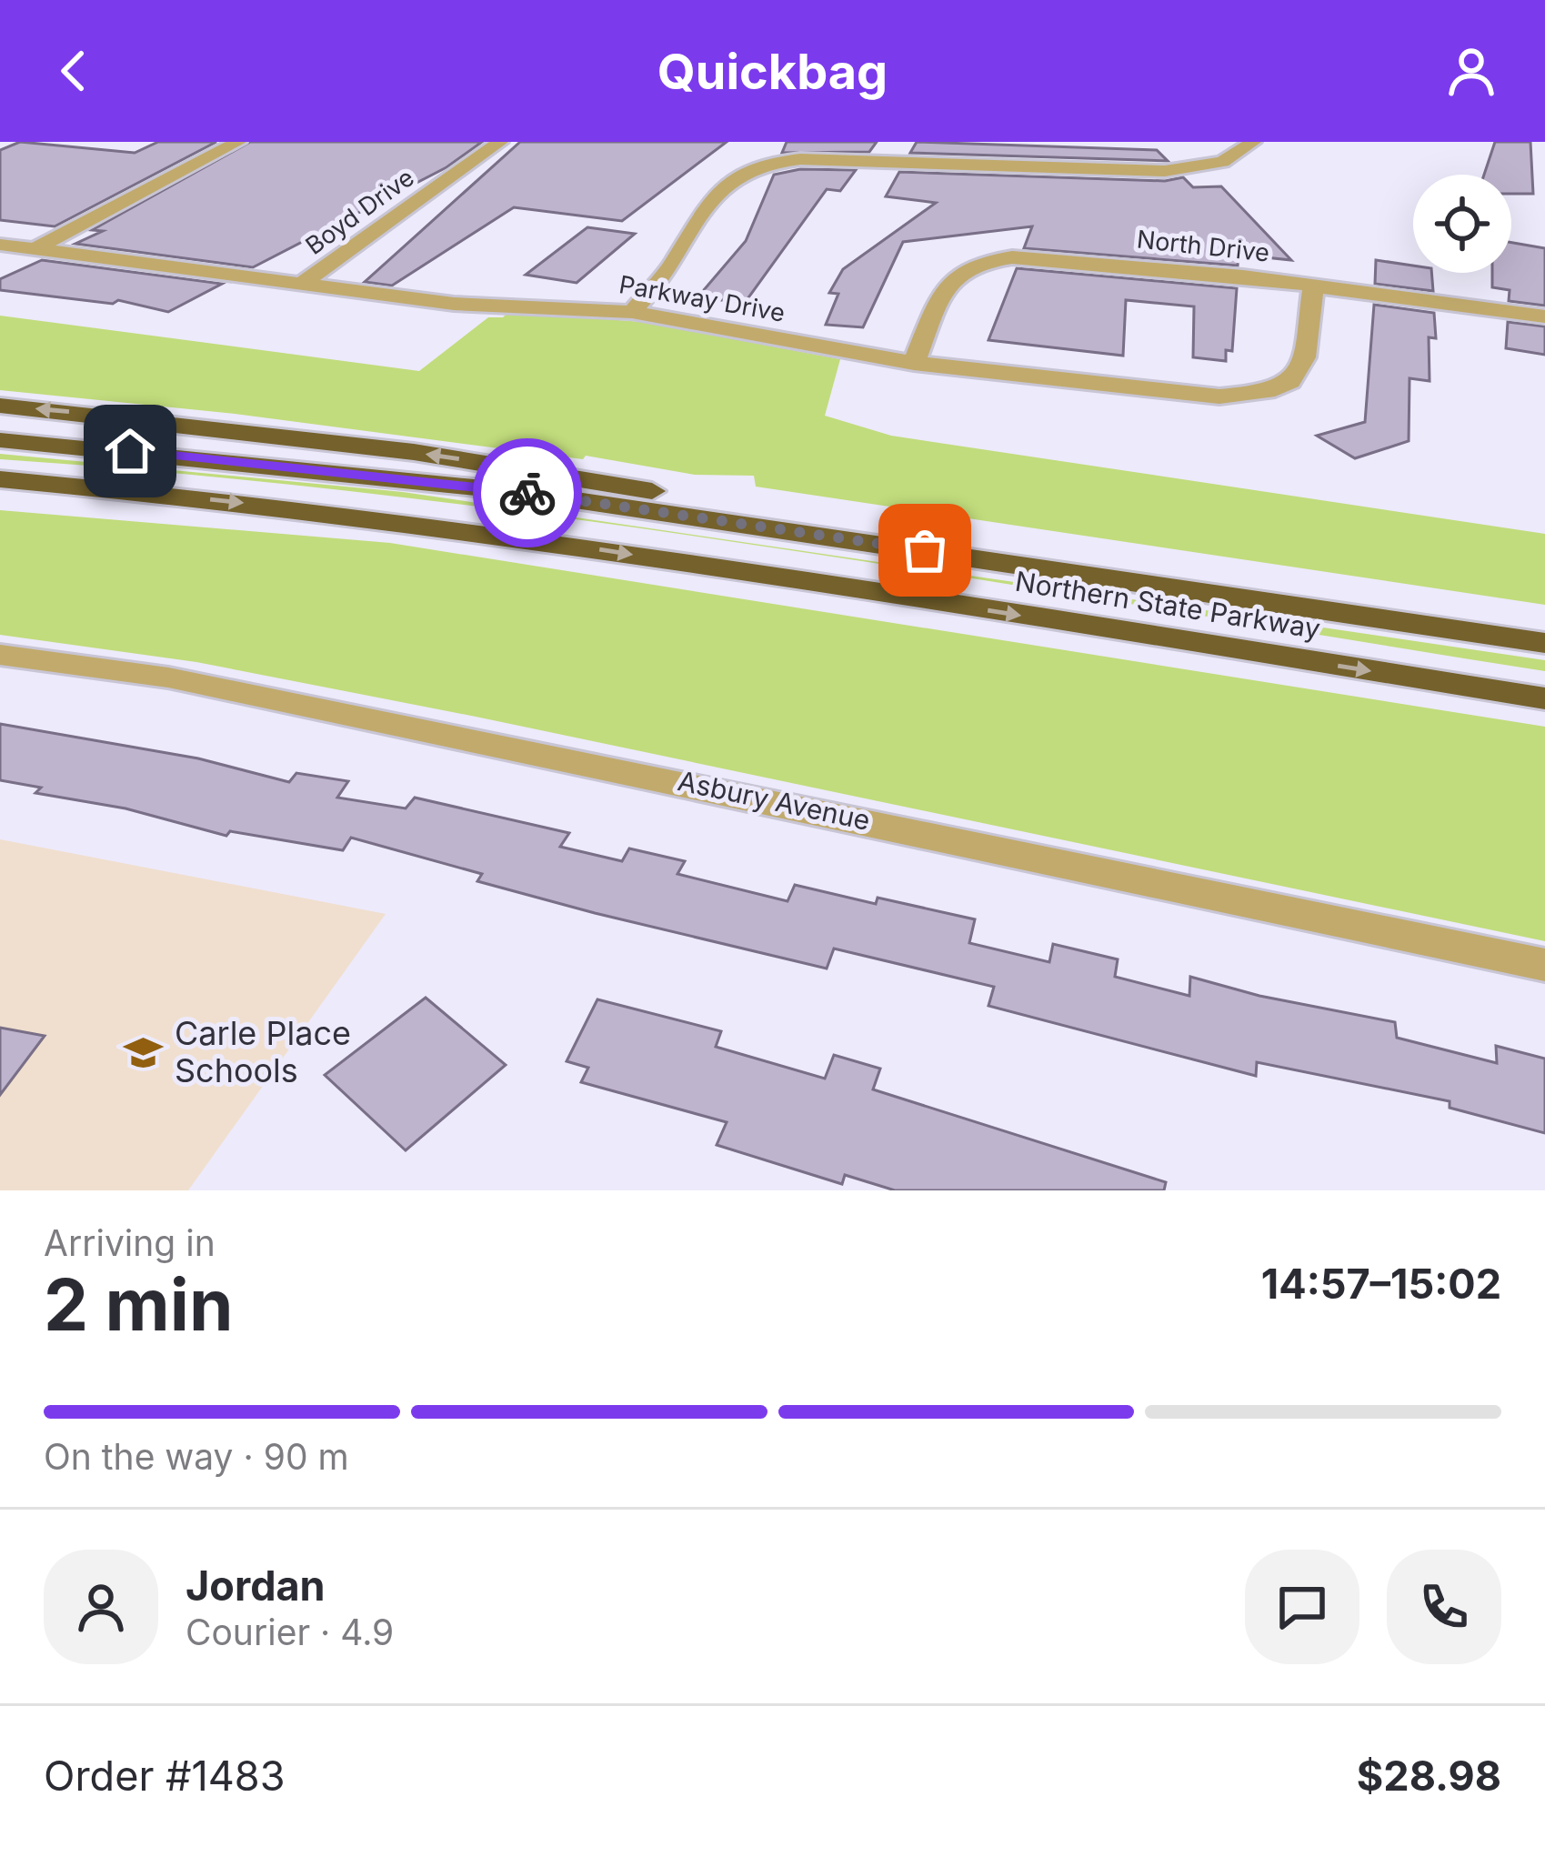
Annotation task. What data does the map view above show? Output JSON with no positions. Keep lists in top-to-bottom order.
{
  "streets": {
    "highway": ["Northern State Parkway"],
    "street": [
      "Boyd Drive",
      "North Drive",
      "Parkway Drive",
      "Asbury Avenue"
    ]
  },
  "crossings": [
    ["Boyd Drive", "Parkway Drive"],
    ["North Drive", "Parkway Drive"]
  ],
  "places": {
    "school or university": ["Carle Place Schools"]
  },
  "page": {
    "header": "Quickbag",
    "heading": ["2 min", "Arriving in", "14:57–15:02"],
    "panel": [
      "Jordan",
      "Courier · 4.9",
      "Order #1483",
      "$28.98"
    ],
    "bar": "On the way · 90 m"
  }
}
